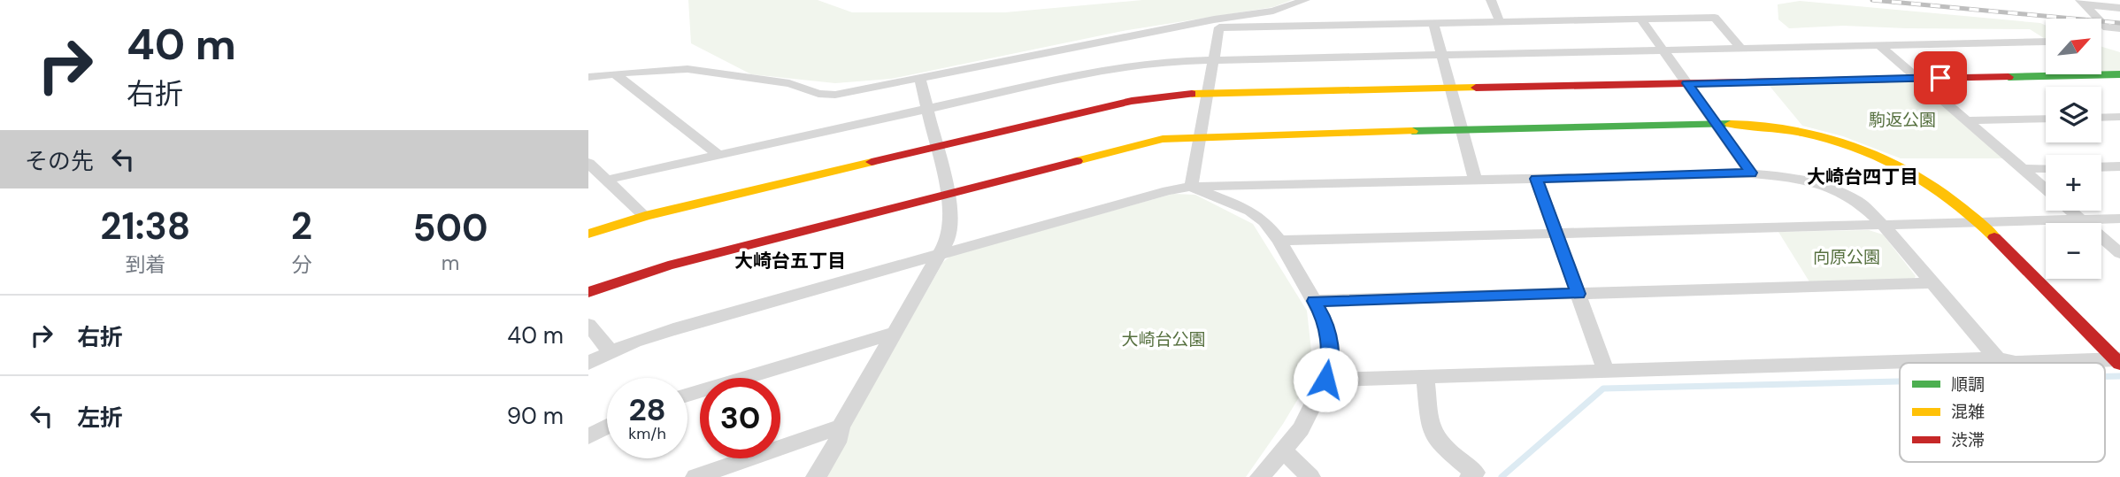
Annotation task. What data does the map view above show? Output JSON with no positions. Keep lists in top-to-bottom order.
{
  "districts": ["大崎台四丁目", "大崎台五丁目"],
  "parks": ["駒返公園", "向原公園", "大崎台公園"],
  "legend": ["順調", "混雑", "渋滞"],
  "north": "top right",
  "page": {
    "turn": ["40 m", "右折"],
    "map_buttons": ["+", "−"],
    "then": "その先",
    "eta": [
      "21:38",
      "到着",
      "2",
      "分",
      "500",
      "m"
    ],
    "list": [
      {
        "name": "右折",
        "value": "40 m"
      },
      {
        "name": "左折",
        "value": "90 m"
      }
    ],
    "speed": "28 km/h",
    "limit": "30"
  }
}
